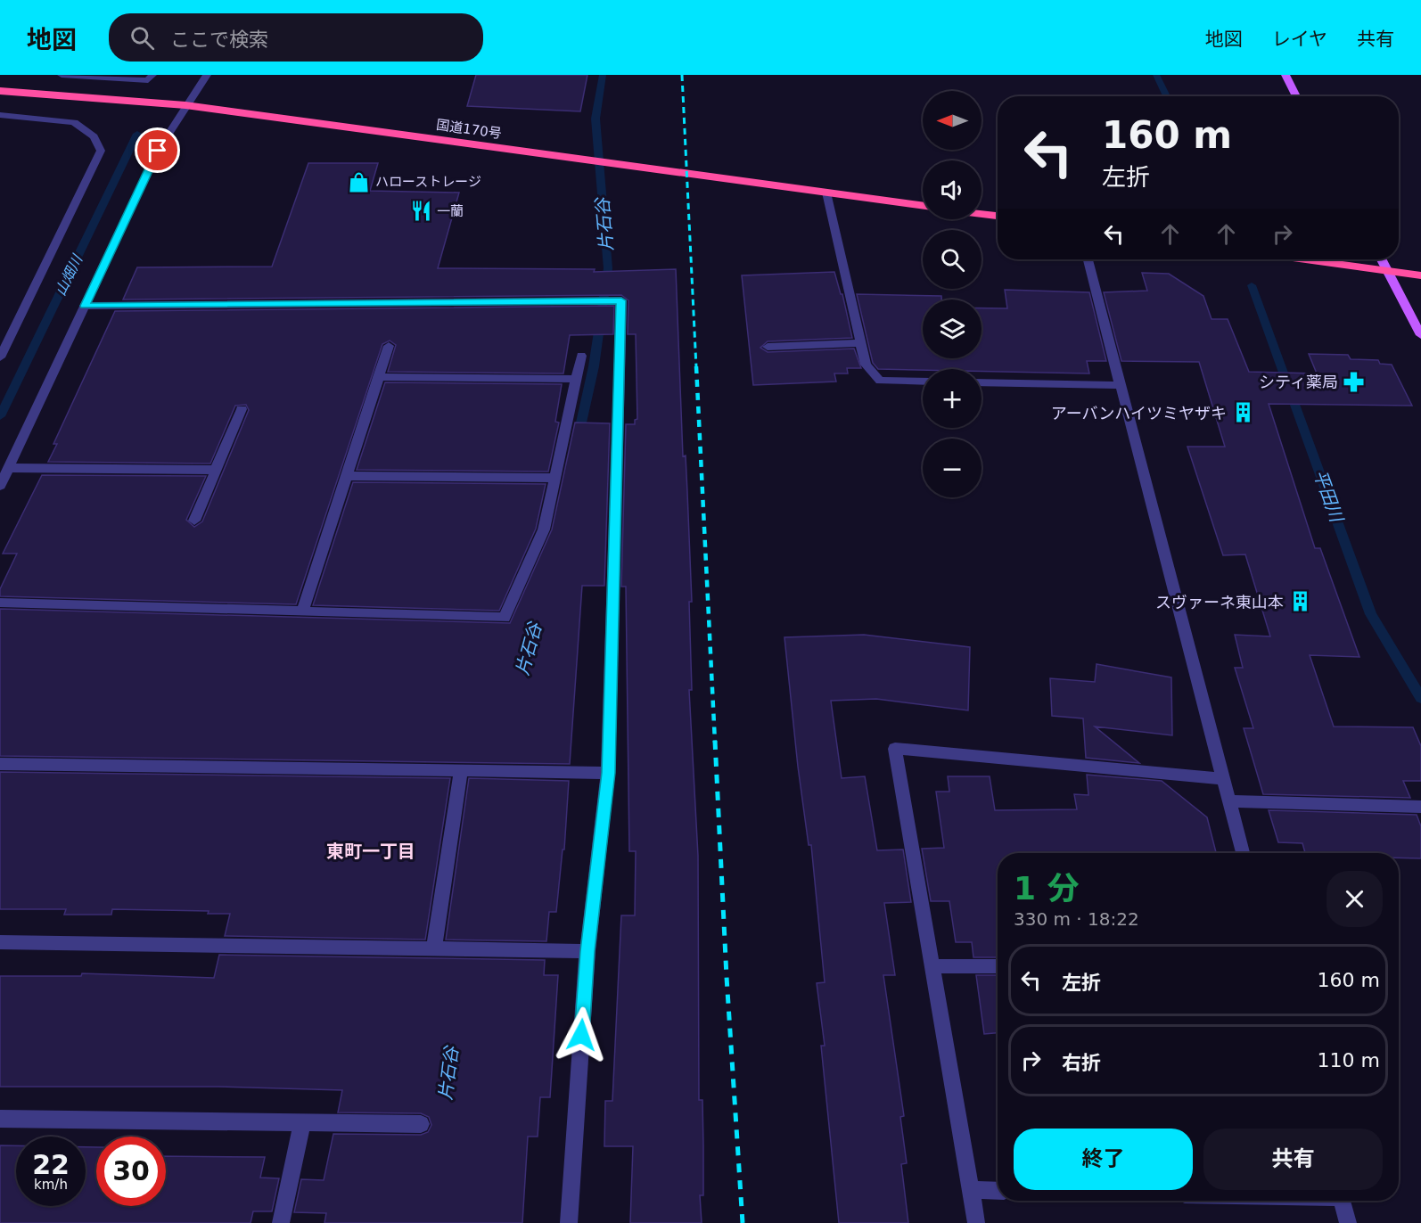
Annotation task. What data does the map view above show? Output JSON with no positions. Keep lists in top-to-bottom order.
{
  "streets": {
    "highway": ["国道170号"]
  },
  "districts": ["東町一丁目"],
  "water": ["片石谷", "山畑川", "平田川"],
  "places": {
    "shop": ["ハローストレージ"],
    "restaurant": ["一蘭"],
    "pharmacy": ["シティ薬局"],
    "building": ["アーバンハイツミヤザキ", "スヴァーネ東山本"]
  },
  "north": "left",
  "page": {
    "header": "地図",
    "search": "ここで検索",
    "nav": ["地図", "レイヤ", "共有"],
    "map_buttons": ["+", "−"],
    "turn": ["160 m", "左折"],
    "heading": ["1 分", "330 m · 18:22"],
    "list": [
      {
        "name": "左折",
        "value": "160 m"
      },
      {
        "name": "右折",
        "value": "110 m"
      }
    ],
    "buttons": ["終了", "共有"],
    "speed": "22 km/h",
    "limit": "30"
  }
}
